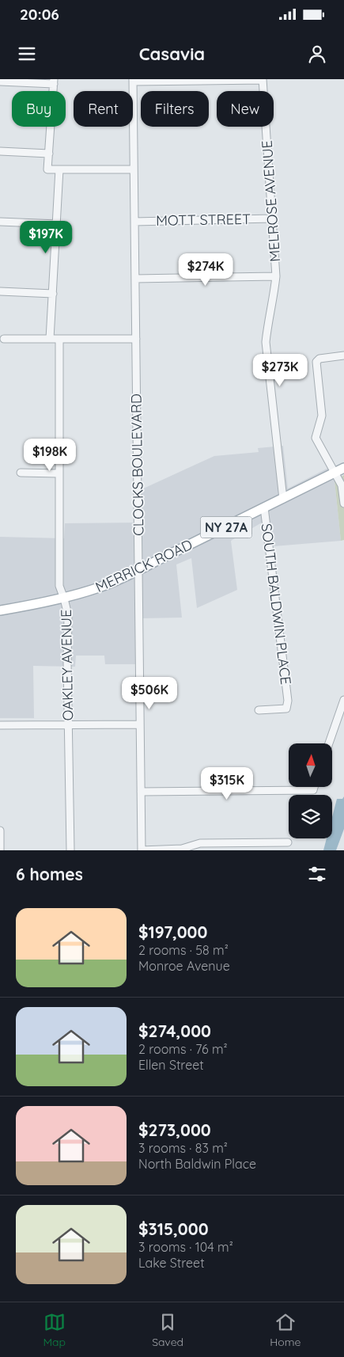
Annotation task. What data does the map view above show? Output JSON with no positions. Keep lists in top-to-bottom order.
{
  "streets": {
    "main road": ["NY 27A", "MERRICK ROAD"],
    "street": [
      "MELROSE AVENUE",
      "MOTT STREET",
      "CLOCKS BOULEVARD",
      "SOUTH BALDWIN PLACE",
      "OAKLEY AVENUE"
    ]
  },
  "crossings": [
    ["MELROSE AVENUE", "MOTT STREET"],
    ["MELROSE AVENUE", "MERRICK ROAD"],
    ["MOTT STREET", "CLOCKS BOULEVARD"],
    ["CLOCKS BOULEVARD", "MERRICK ROAD"],
    ["MERRICK ROAD", "SOUTH BALDWIN PLACE"],
    ["MERRICK ROAD", "OAKLEY AVENUE"]
  ],
  "north": "top",
  "page": {
    "status": "20:06",
    "header": "Casavia",
    "chip": [
      "Buy",
      "Rent",
      "Filters",
      "New"
    ],
    "price": [
      "$197K",
      "$274K",
      "$273K",
      "$198K",
      "$506K",
      "$315K"
    ],
    "heading": "6 homes",
    "list": [
      {
        "name": "$197,000",
        "note": "2 rooms · 58 m² · Monroe Avenue"
      },
      {
        "name": "$274,000",
        "note": "2 rooms · 76 m² · Ellen Street"
      },
      {
        "name": "$273,000",
        "note": "3 rooms · 83 m² · North Baldwin Place"
      },
      {
        "name": "$315,000",
        "note": "3 rooms · 104 m² · Lake Street"
      }
    ],
    "tabs": ["Map", "Saved", "Home"]
  }
}
